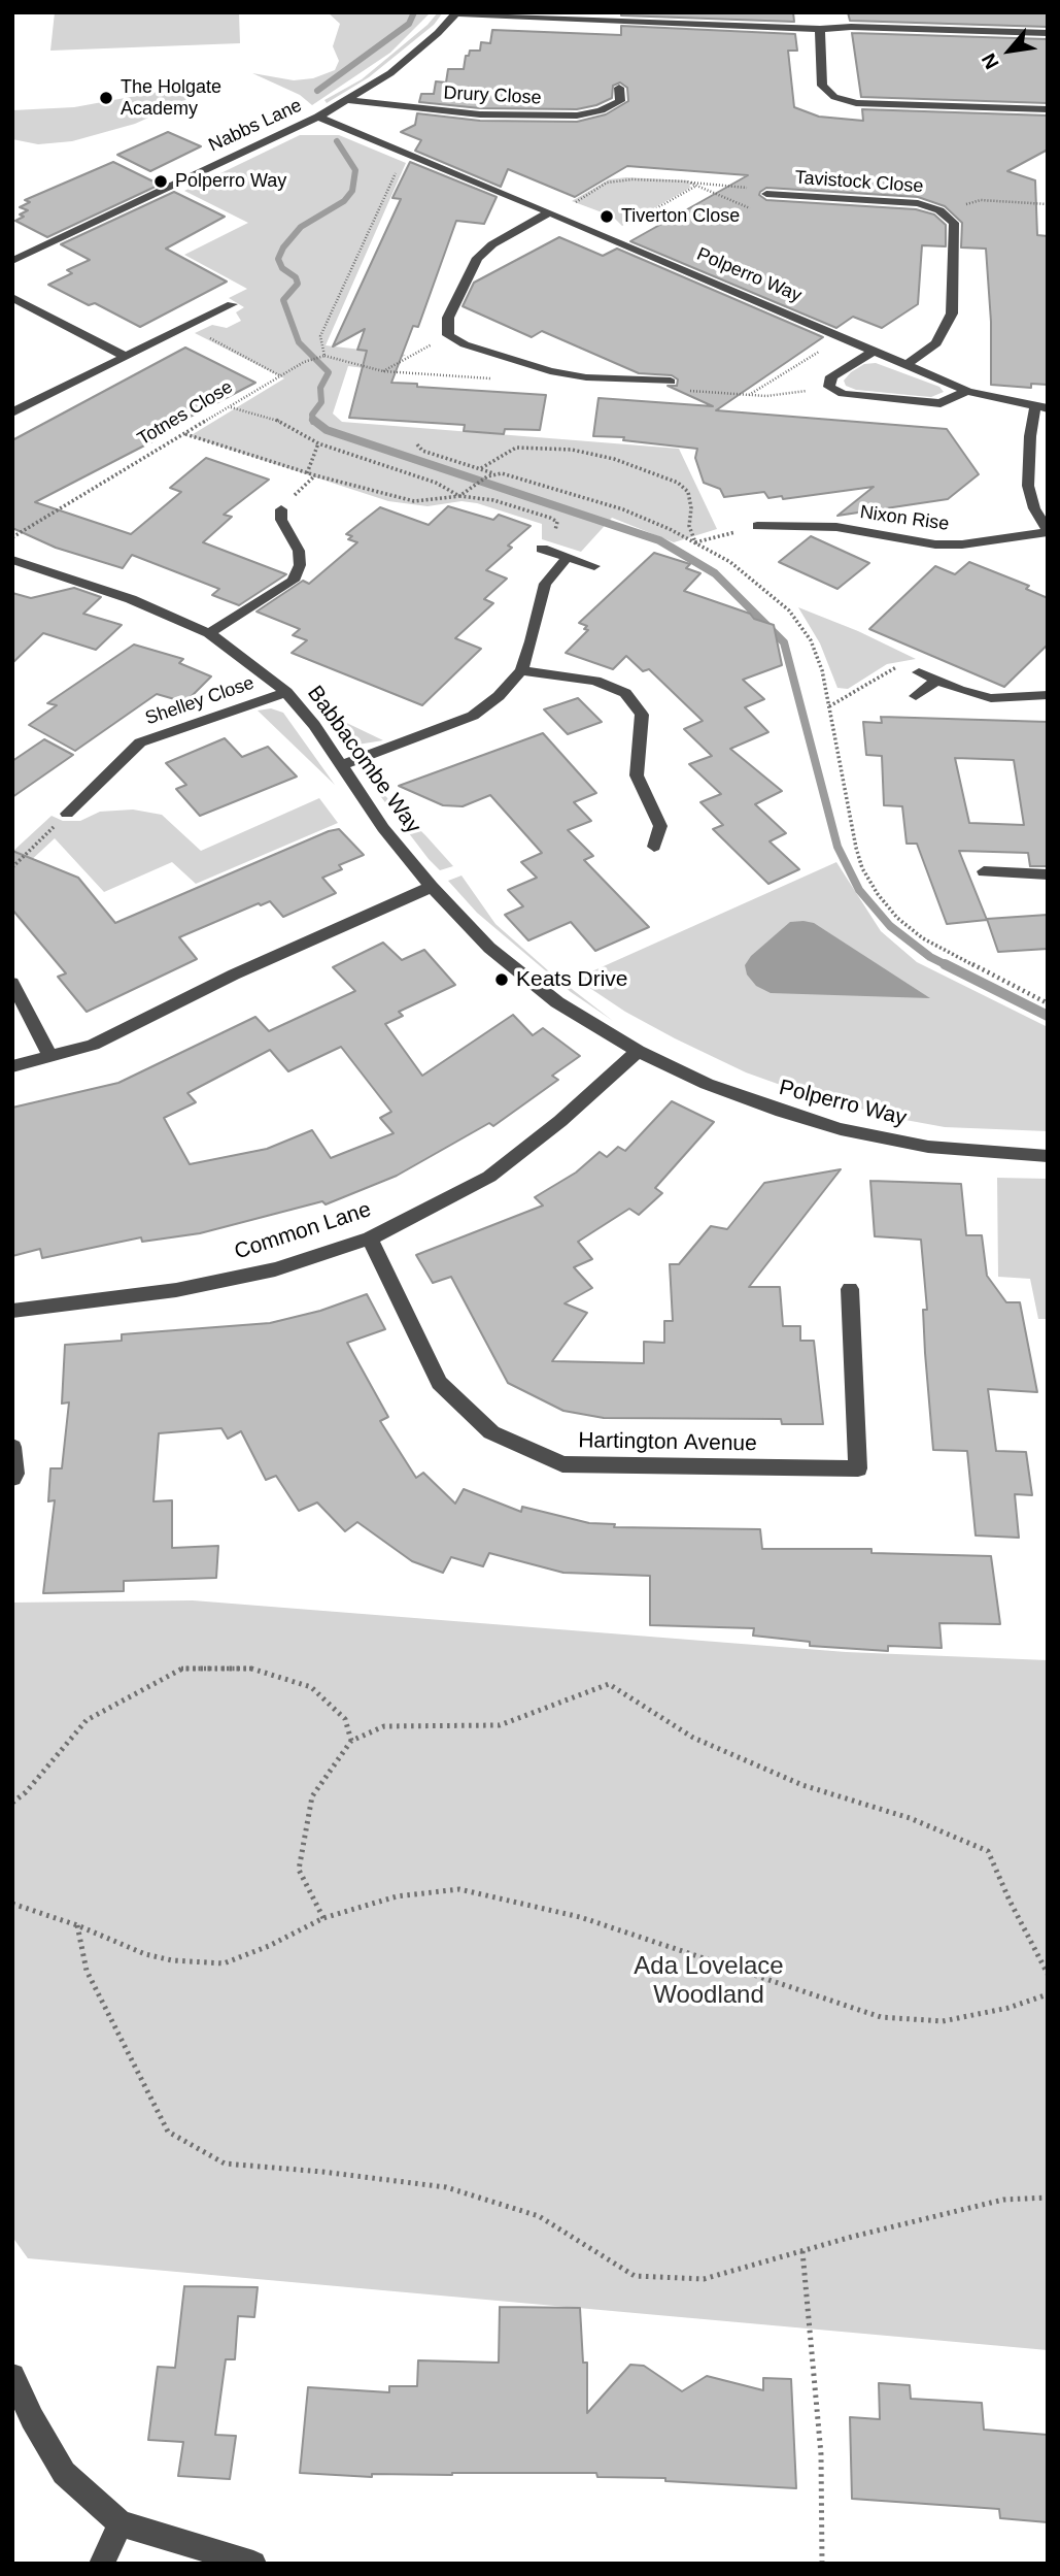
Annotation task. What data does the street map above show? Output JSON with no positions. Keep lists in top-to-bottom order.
{
  "streets": {
    "street": [
      "Drury Close",
      "Nabbs Lane",
      "Tavistock Close",
      "Polperro Way",
      "Nixon Rise",
      "Shelley Close",
      "Babbacombe Way",
      "Common Lane",
      "Hartington Avenue"
    ],
    "path": ["Totnes Close"]
  },
  "crossings": [
    ["Drury Close", "Nabbs Lane"],
    ["Nabbs Lane", "Polperro Way"],
    ["Tavistock Close", "Polperro Way"],
    ["Polperro Way", "Babbacombe Way"],
    ["Polperro Way", "Common Lane"],
    ["Shelley Close", "Babbacombe Way"],
    ["Babbacombe Way", "Common Lane"],
    ["Common Lane", "Hartington Avenue"]
  ],
  "parks": ["Ada Lovelace Woodland"],
  "places": [
    "The Holgate Academy",
    "Polperro Way",
    "Tiverton Close",
    "Keats Drive"
  ],
  "north": "bottom left"
}
